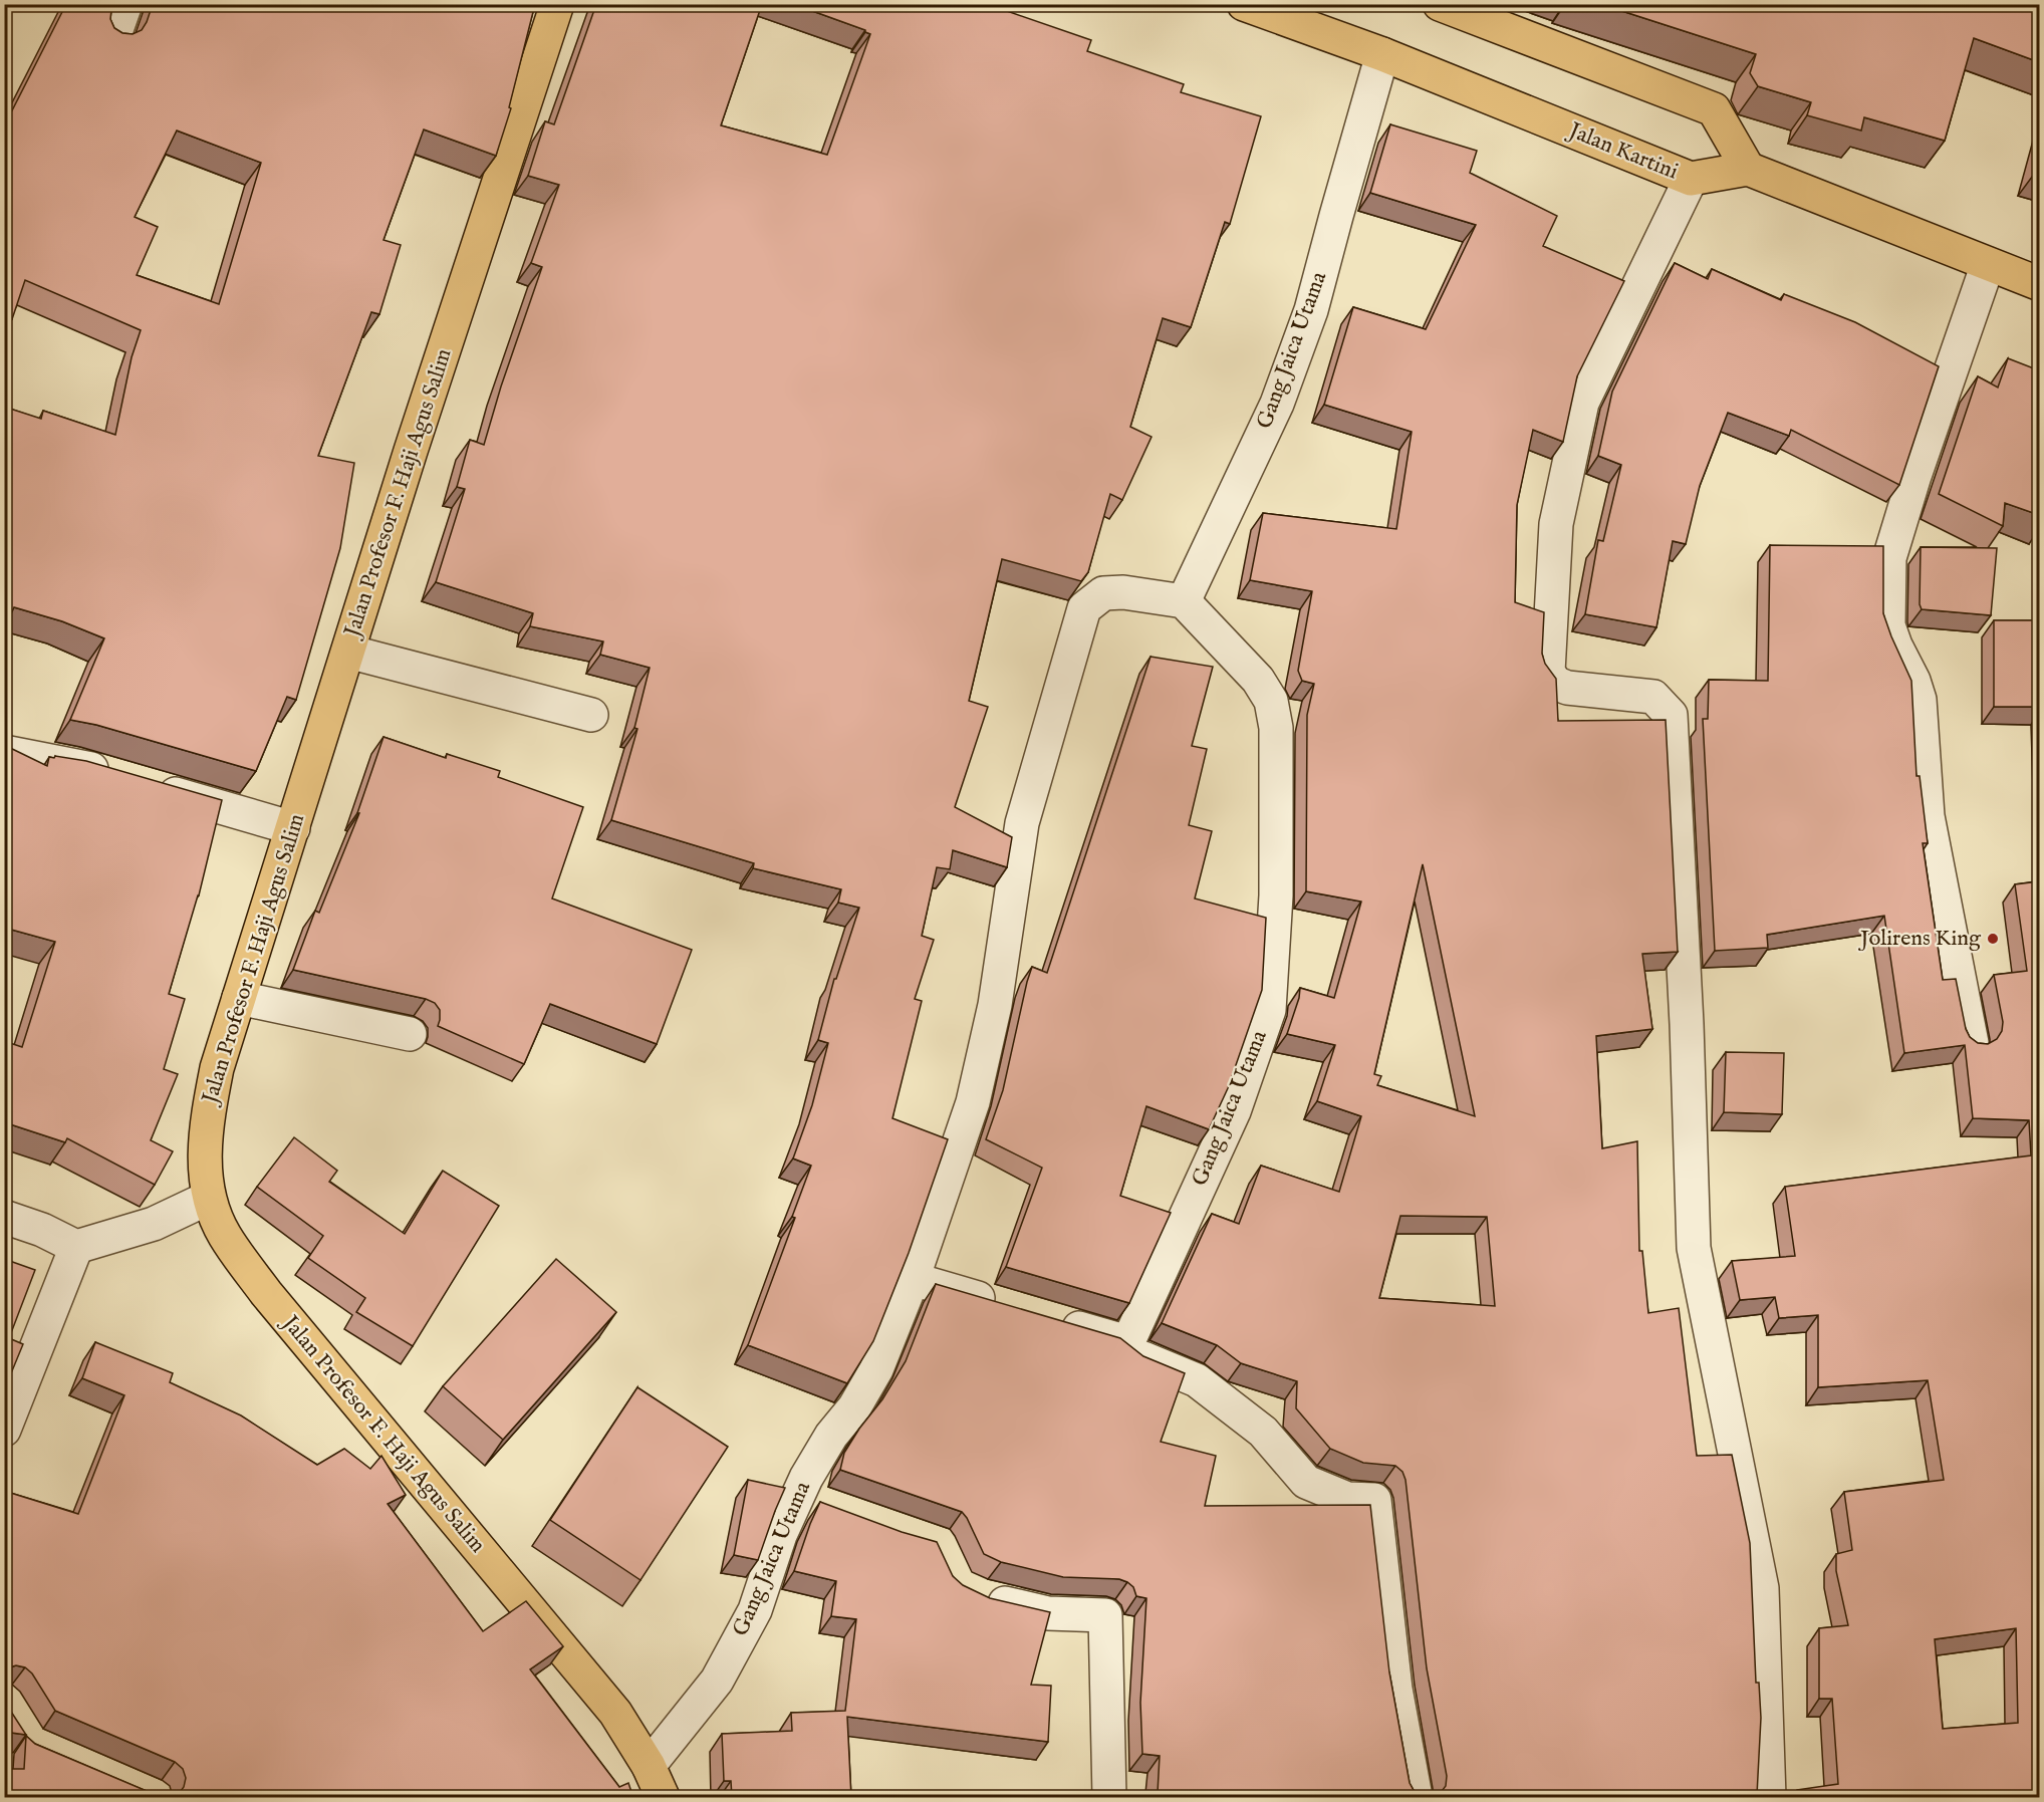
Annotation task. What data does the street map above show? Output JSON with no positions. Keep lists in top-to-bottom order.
{
  "streets": {
    "main road": ["Jalan Kartini", "Jalan Profesor F. Haji Agus Salim"],
    "street": ["Gang Jaica Utama"]
  },
  "crossings": [
    ["Jalan Kartini", "Gang Jaica Utama"],
    ["Gang Jaica Utama", "Jalan Profesor F. Haji Agus Salim"]
  ],
  "places": ["Jolirens King"]
}
